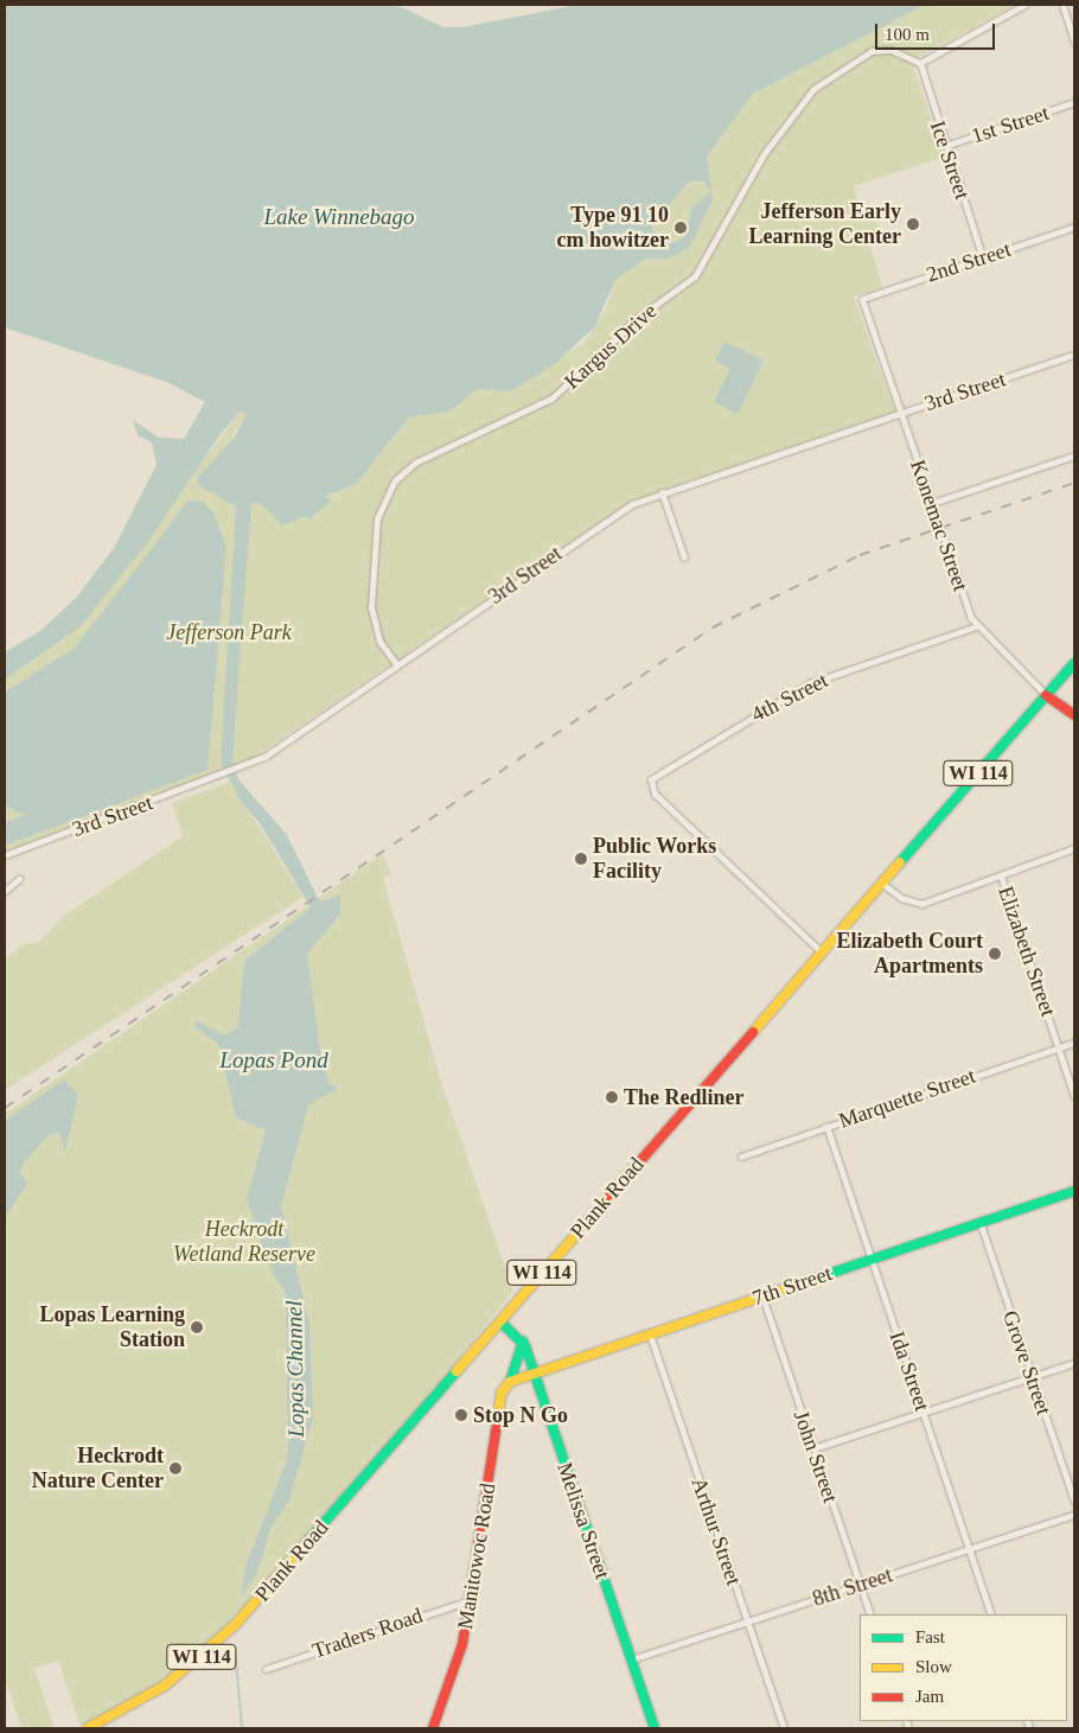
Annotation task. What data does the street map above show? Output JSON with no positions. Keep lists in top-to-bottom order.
{
  "streets": {
    "street": [
      "1st Street",
      "Ice Street",
      "2nd Street",
      "Kargus Drive",
      "3rd Street",
      "Konemac Street",
      "4th Street",
      "WI 114",
      "Elizabeth Street",
      "Marquette Street",
      "Plank Road",
      "7th Street",
      "Grove Street",
      "Ida Street",
      "John Street",
      "Melissa Street",
      "Arthur Street",
      "Manitowoc Road",
      "8th Street",
      "Traders Road"
    ]
  },
  "crossings": [
    ["1st Street", "Ice Street"],
    ["Ice Street", "2nd Street"],
    ["Ice Street", "Kargus Drive"],
    ["2nd Street", "Konemac Street"],
    ["Kargus Drive", "3rd Street"],
    ["3rd Street", "Konemac Street"],
    ["Konemac Street", "4th Street"],
    ["Konemac Street", "Plank Road"],
    ["4th Street", "Plank Road"],
    ["Elizabeth Street", "Marquette Street"],
    ["Marquette Street", "Ida Street"],
    ["7th Street", "Grove Street"],
    ["7th Street", "Ida Street"],
    ["7th Street", "John Street"],
    ["7th Street", "Melissa Street"],
    ["7th Street", "Arthur Street"],
    ["7th Street", "Manitowoc Road"],
    ["Ida Street", "8th Street"],
    ["John Street", "8th Street"],
    ["Melissa Street", "Manitowoc Road"],
    ["Melissa Street", "8th Street"],
    ["Arthur Street", "8th Street"],
    ["Manitowoc Road", "Traders Road"]
  ],
  "water": ["Lake Winnebago", "Lopas Pond", "Lopas Channel"],
  "parks": ["Jefferson Park", "Heckrodt Wetland Reserve"],
  "places": [
    "Jefferson Early Learning Center",
    "Type 91 10 cm howitzer",
    "Public Works Facility",
    "Elizabeth Court Apartments",
    "The Redliner",
    "Lopas Learning Station",
    "Stop N Go",
    "Heckrodt Nature Center"
  ],
  "legend": ["Fast", "Slow", "Jam"],
  "scale_bar": "100 m"
}
